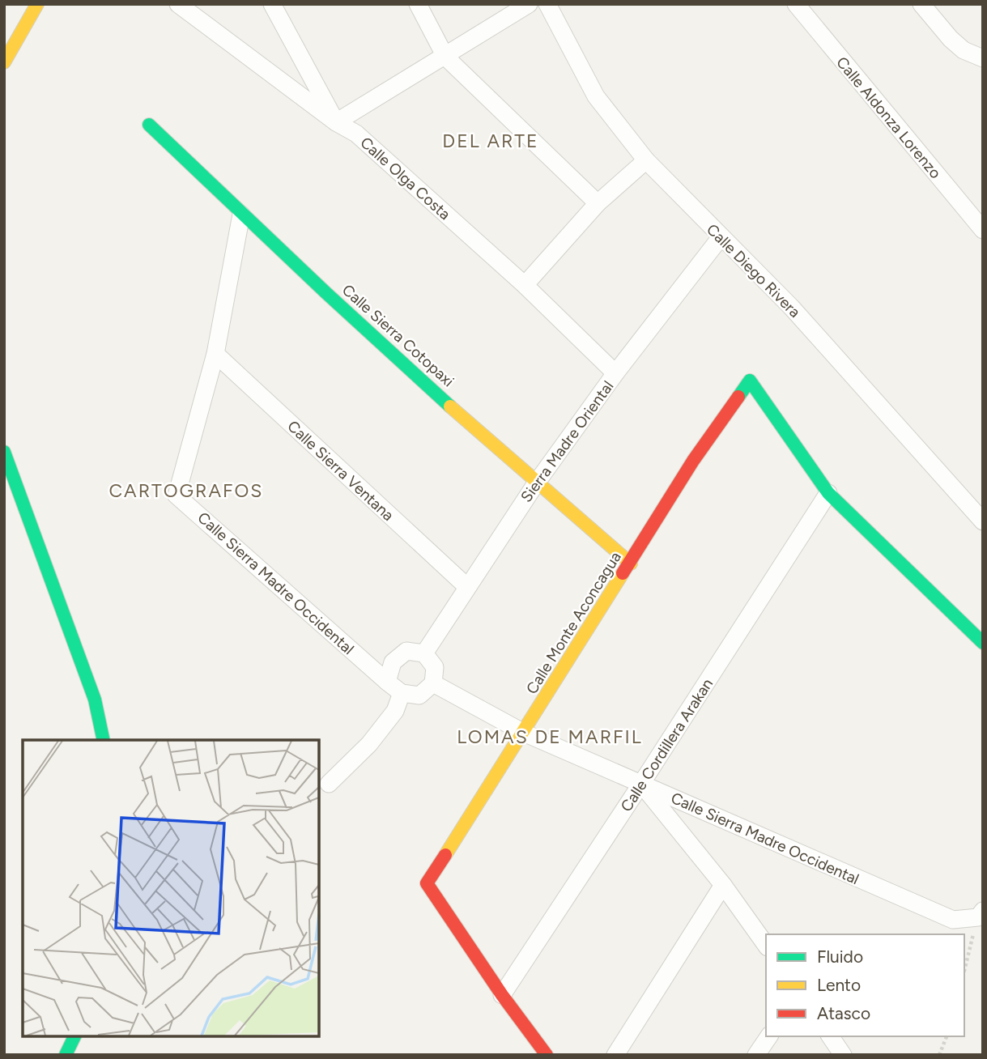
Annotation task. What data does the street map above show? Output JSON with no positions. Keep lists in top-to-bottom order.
{
  "streets": {
    "street": [
      "Calle Aldonza Lorenzo",
      "Calle Olga Costa",
      "Calle Diego Rivera",
      "Calle Sierra Cotopaxi",
      "Sierra Madre Oriental",
      "Calle Sierra Ventana",
      "Calle Sierra Madre Occidental",
      "Calle Monte Aconcagua",
      "Calle Cordillera Arakan"
    ]
  },
  "crossings": [
    ["Calle Olga Costa", "Sierra Madre Oriental"],
    ["Calle Diego Rivera", "Sierra Madre Oriental"],
    ["Calle Sierra Cotopaxi", "Sierra Madre Oriental"],
    ["Calle Sierra Cotopaxi", "Calle Sierra Madre Occidental"],
    ["Calle Sierra Cotopaxi", "Calle Monte Aconcagua"],
    ["Sierra Madre Oriental", "Calle Sierra Ventana"],
    ["Sierra Madre Oriental", "Calle Sierra Madre Occidental"],
    ["Calle Sierra Ventana", "Calle Sierra Madre Occidental"],
    ["Calle Sierra Madre Occidental", "Calle Monte Aconcagua"],
    ["Calle Sierra Madre Occidental", "Calle Cordillera Arakan"],
    ["Calle Monte Aconcagua", "Calle Cordillera Arakan"]
  ],
  "districts": ["DEL ARTE", "CARTOGRAFOS", "LOMAS DE MARFIL"],
  "legend": ["Fluido", "Lento", "Atasco"]
}
